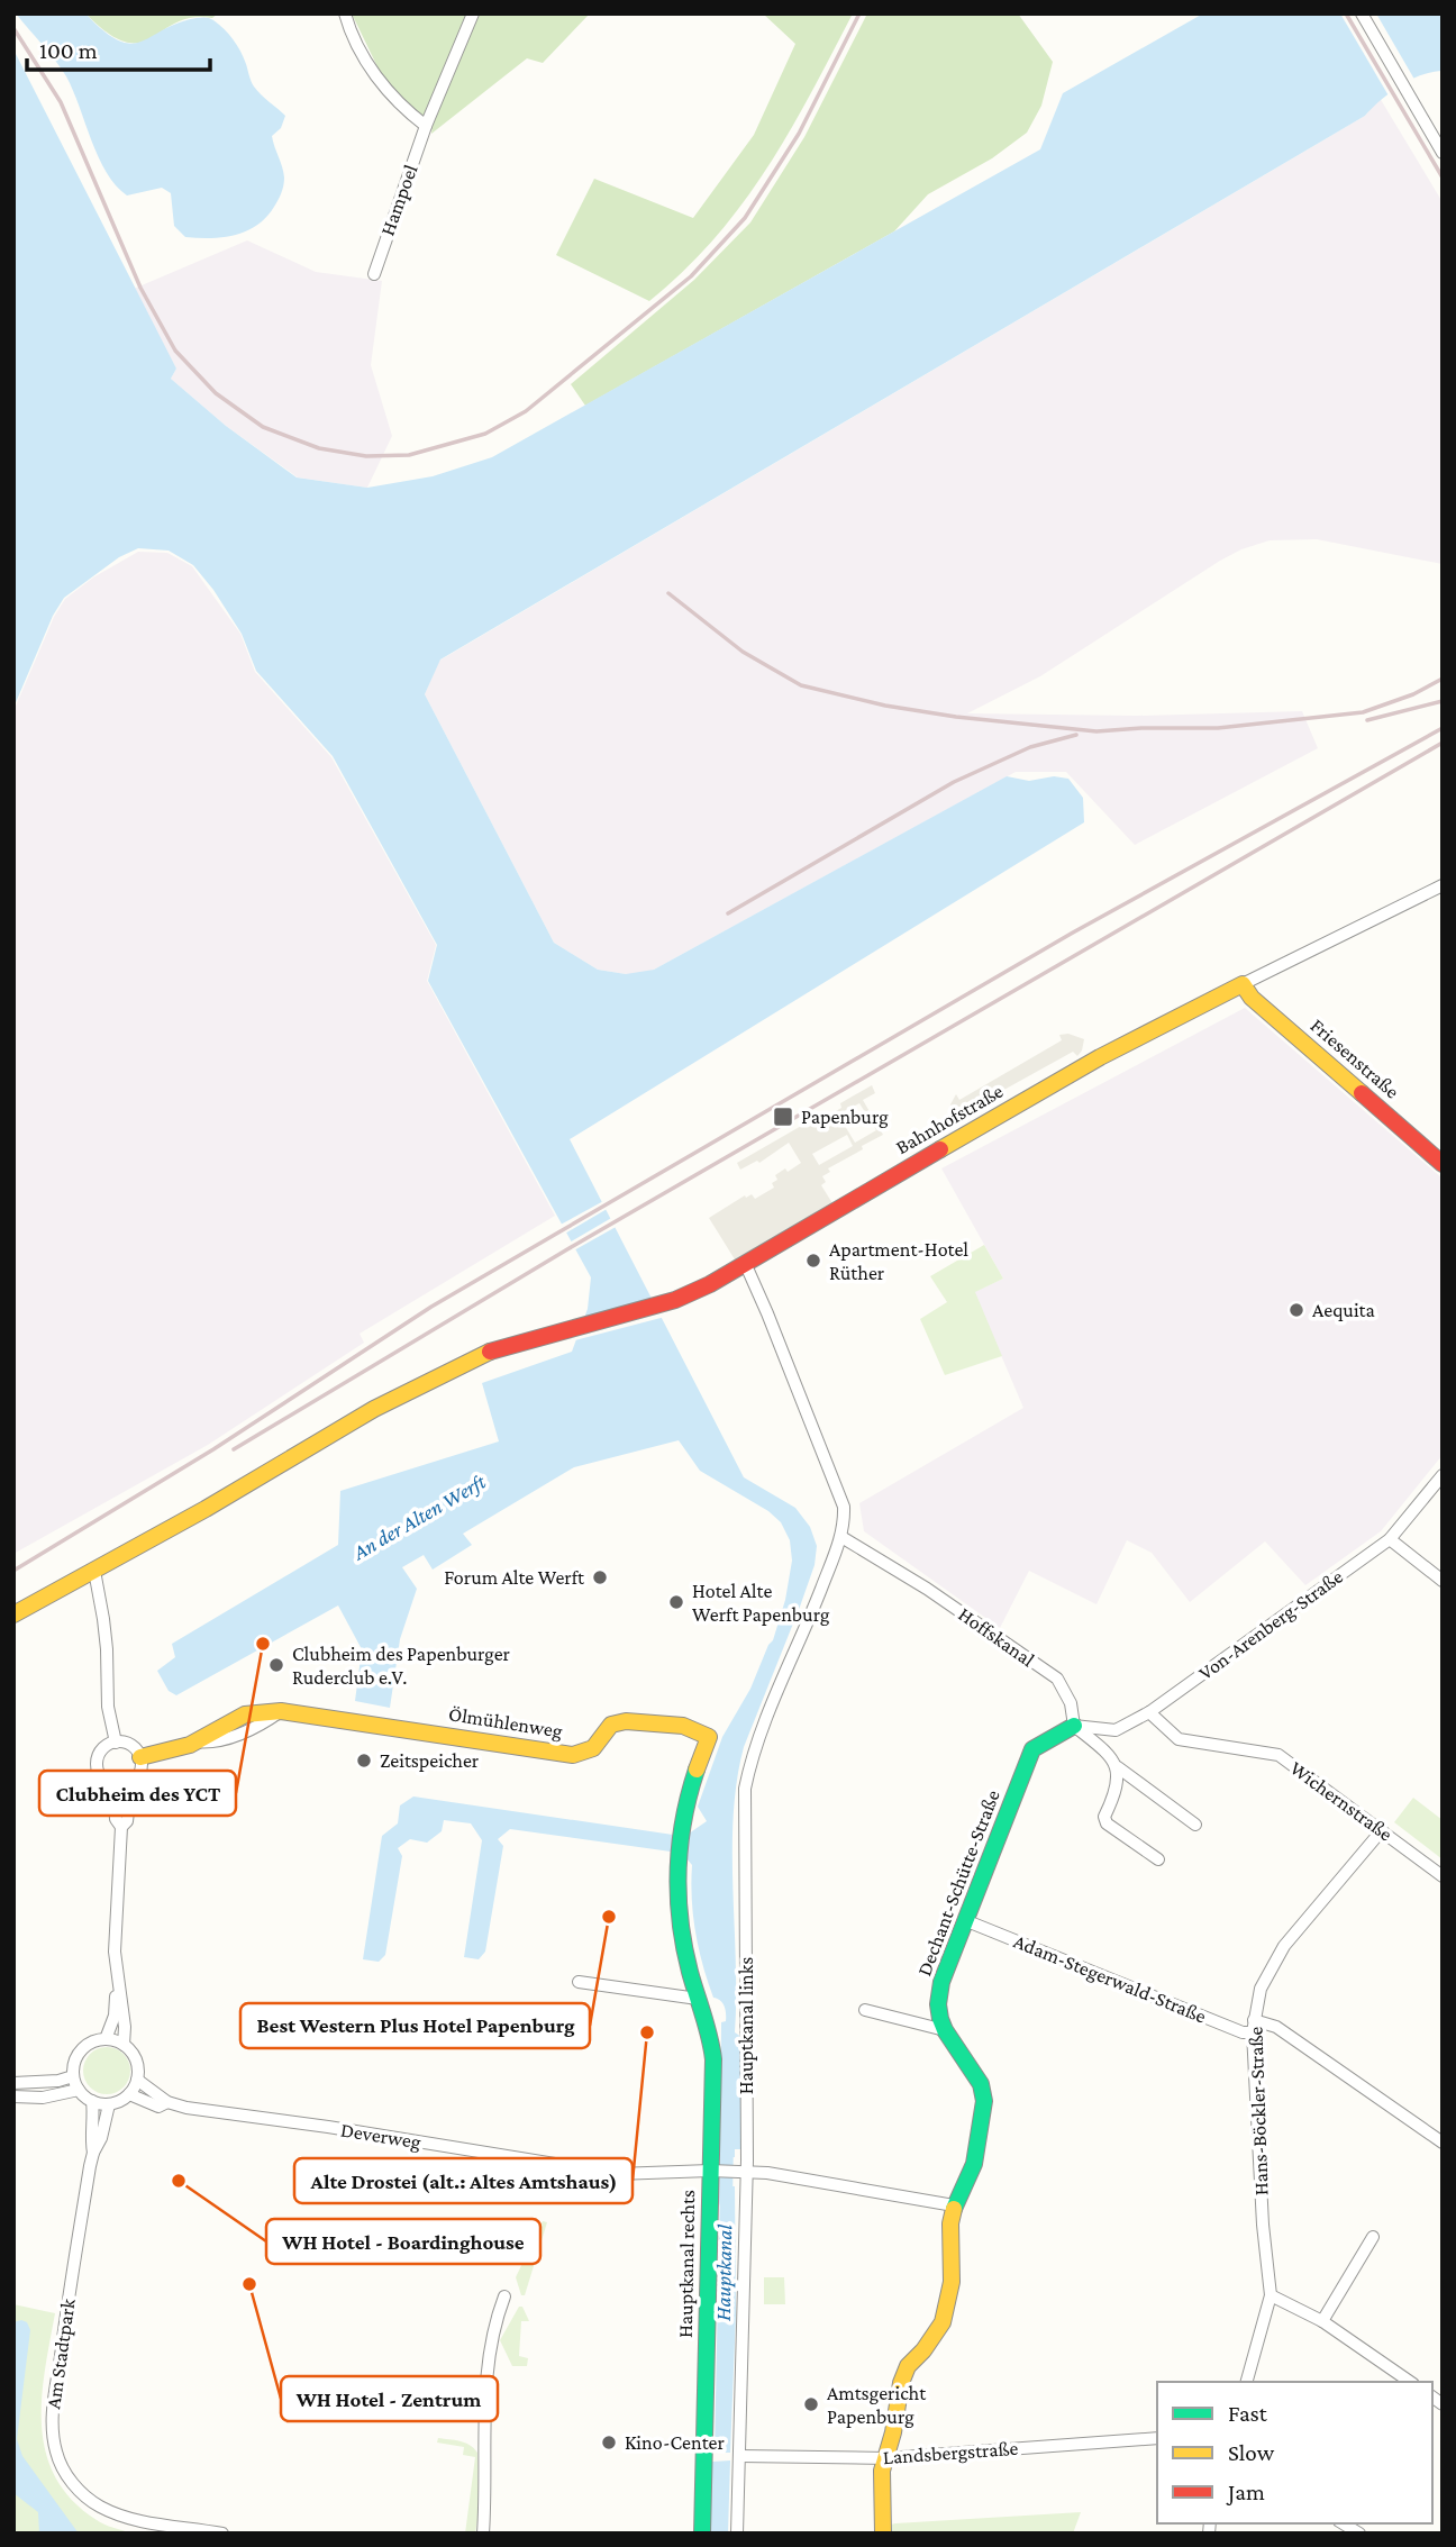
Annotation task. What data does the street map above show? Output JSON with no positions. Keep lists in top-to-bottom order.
{
  "streets": {
    "street": [
      "Hampoel",
      "Friesenstraße",
      "Bahnhofstraße",
      "Von-Arenberg-Straße",
      "Hoffskanal",
      "Ölmühlenweg",
      "Wichernstraße",
      "Dechant-Schütte-Straße",
      "Adam-Stegerwald-Straße",
      "Hauptkanal links",
      "Hans-Böckler-Straße",
      "Deverweg",
      "Hauptkanal rechts",
      "Am Stadtpark",
      "Landsbergstraße"
    ]
  },
  "crossings": [
    ["Friesenstraße", "Bahnhofstraße"],
    ["Von-Arenberg-Straße", "Hoffskanal"],
    ["Von-Arenberg-Straße", "Wichernstraße"],
    ["Von-Arenberg-Straße", "Dechant-Schütte-Straße"],
    ["Hoffskanal", "Dechant-Schütte-Straße"],
    ["Hoffskanal", "Hauptkanal links"],
    ["Ölmühlenweg", "Hauptkanal rechts"],
    ["Wichernstraße", "Hans-Böckler-Straße"],
    ["Dechant-Schütte-Straße", "Adam-Stegerwald-Straße"],
    ["Dechant-Schütte-Straße", "Landsbergstraße"],
    ["Adam-Stegerwald-Straße", "Hans-Böckler-Straße"],
    ["Hauptkanal links", "Deverweg"],
    ["Hauptkanal links", "Landsbergstraße"],
    ["Deverweg", "Hauptkanal rechts"],
    ["Deverweg", "Am Stadtpark"]
  ],
  "water": ["An der Alten Werft", "Hauptkanal"],
  "places": {
    "transit": ["Papenburg"],
    "other": [
      "Apartment-Hotel Rüther",
      "Aequita",
      "Forum Alte Werft",
      "Hotel Alte Werft Papenburg",
      "Clubheim des YCT",
      "Clubheim des Papenburger Ruderclub e.V.",
      "Zeitspeicher",
      "Best Western Plus Hotel Papenburg",
      "Alte Drostei (alt.: Altes Amtshaus)",
      "WH Hotel - Boardinghouse",
      "WH Hotel - Zentrum",
      "Amtsgericht Papenburg",
      "Kino-Center"
    ]
  },
  "legend": ["Fast", "Slow", "Jam"],
  "scale_bar": "100 m"
}
